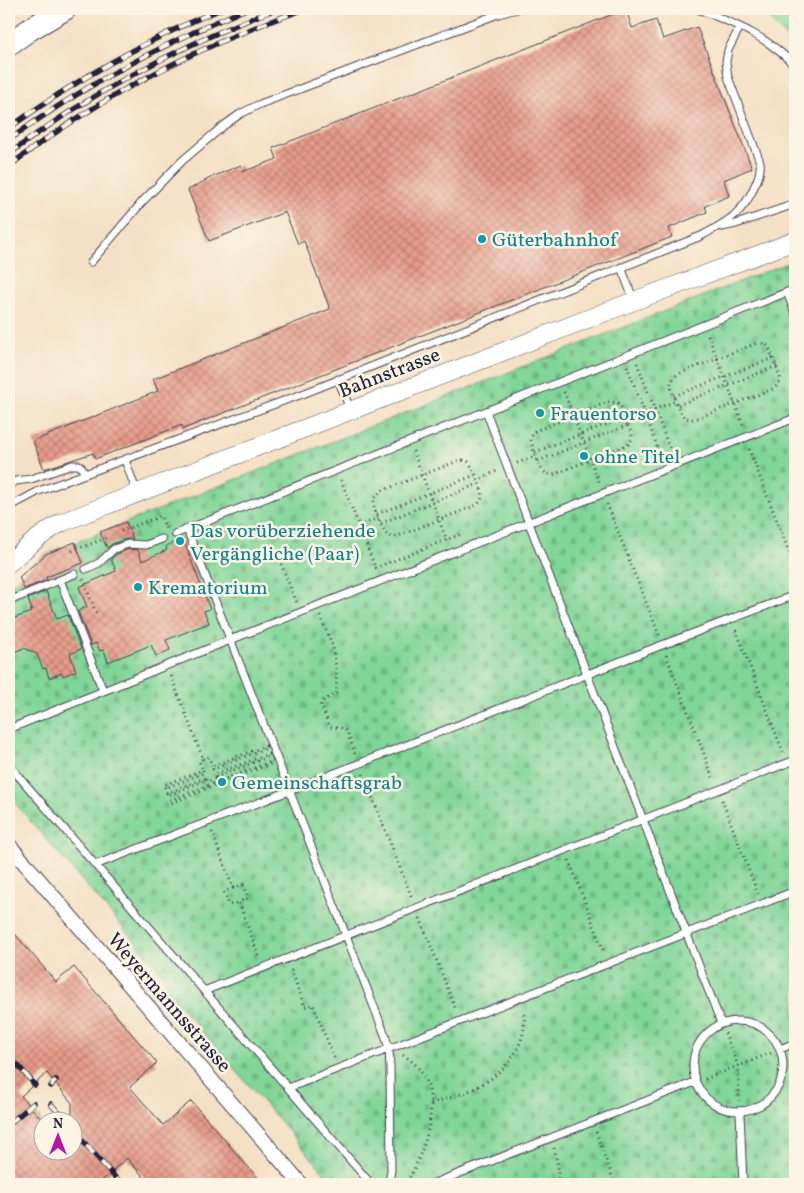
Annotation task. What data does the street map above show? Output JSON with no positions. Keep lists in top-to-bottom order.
{
  "streets": {
    "street": ["Bahnstrasse", "Weyermannsstrasse"]
  },
  "places": [
    "Güterbahnhof",
    "Frauentorso",
    "ohne Titel",
    "Das vorüberziehende Vergängliche (Paar)",
    "Krematorium",
    "Gemeinschaftsgrab"
  ],
  "north": "top"
}
